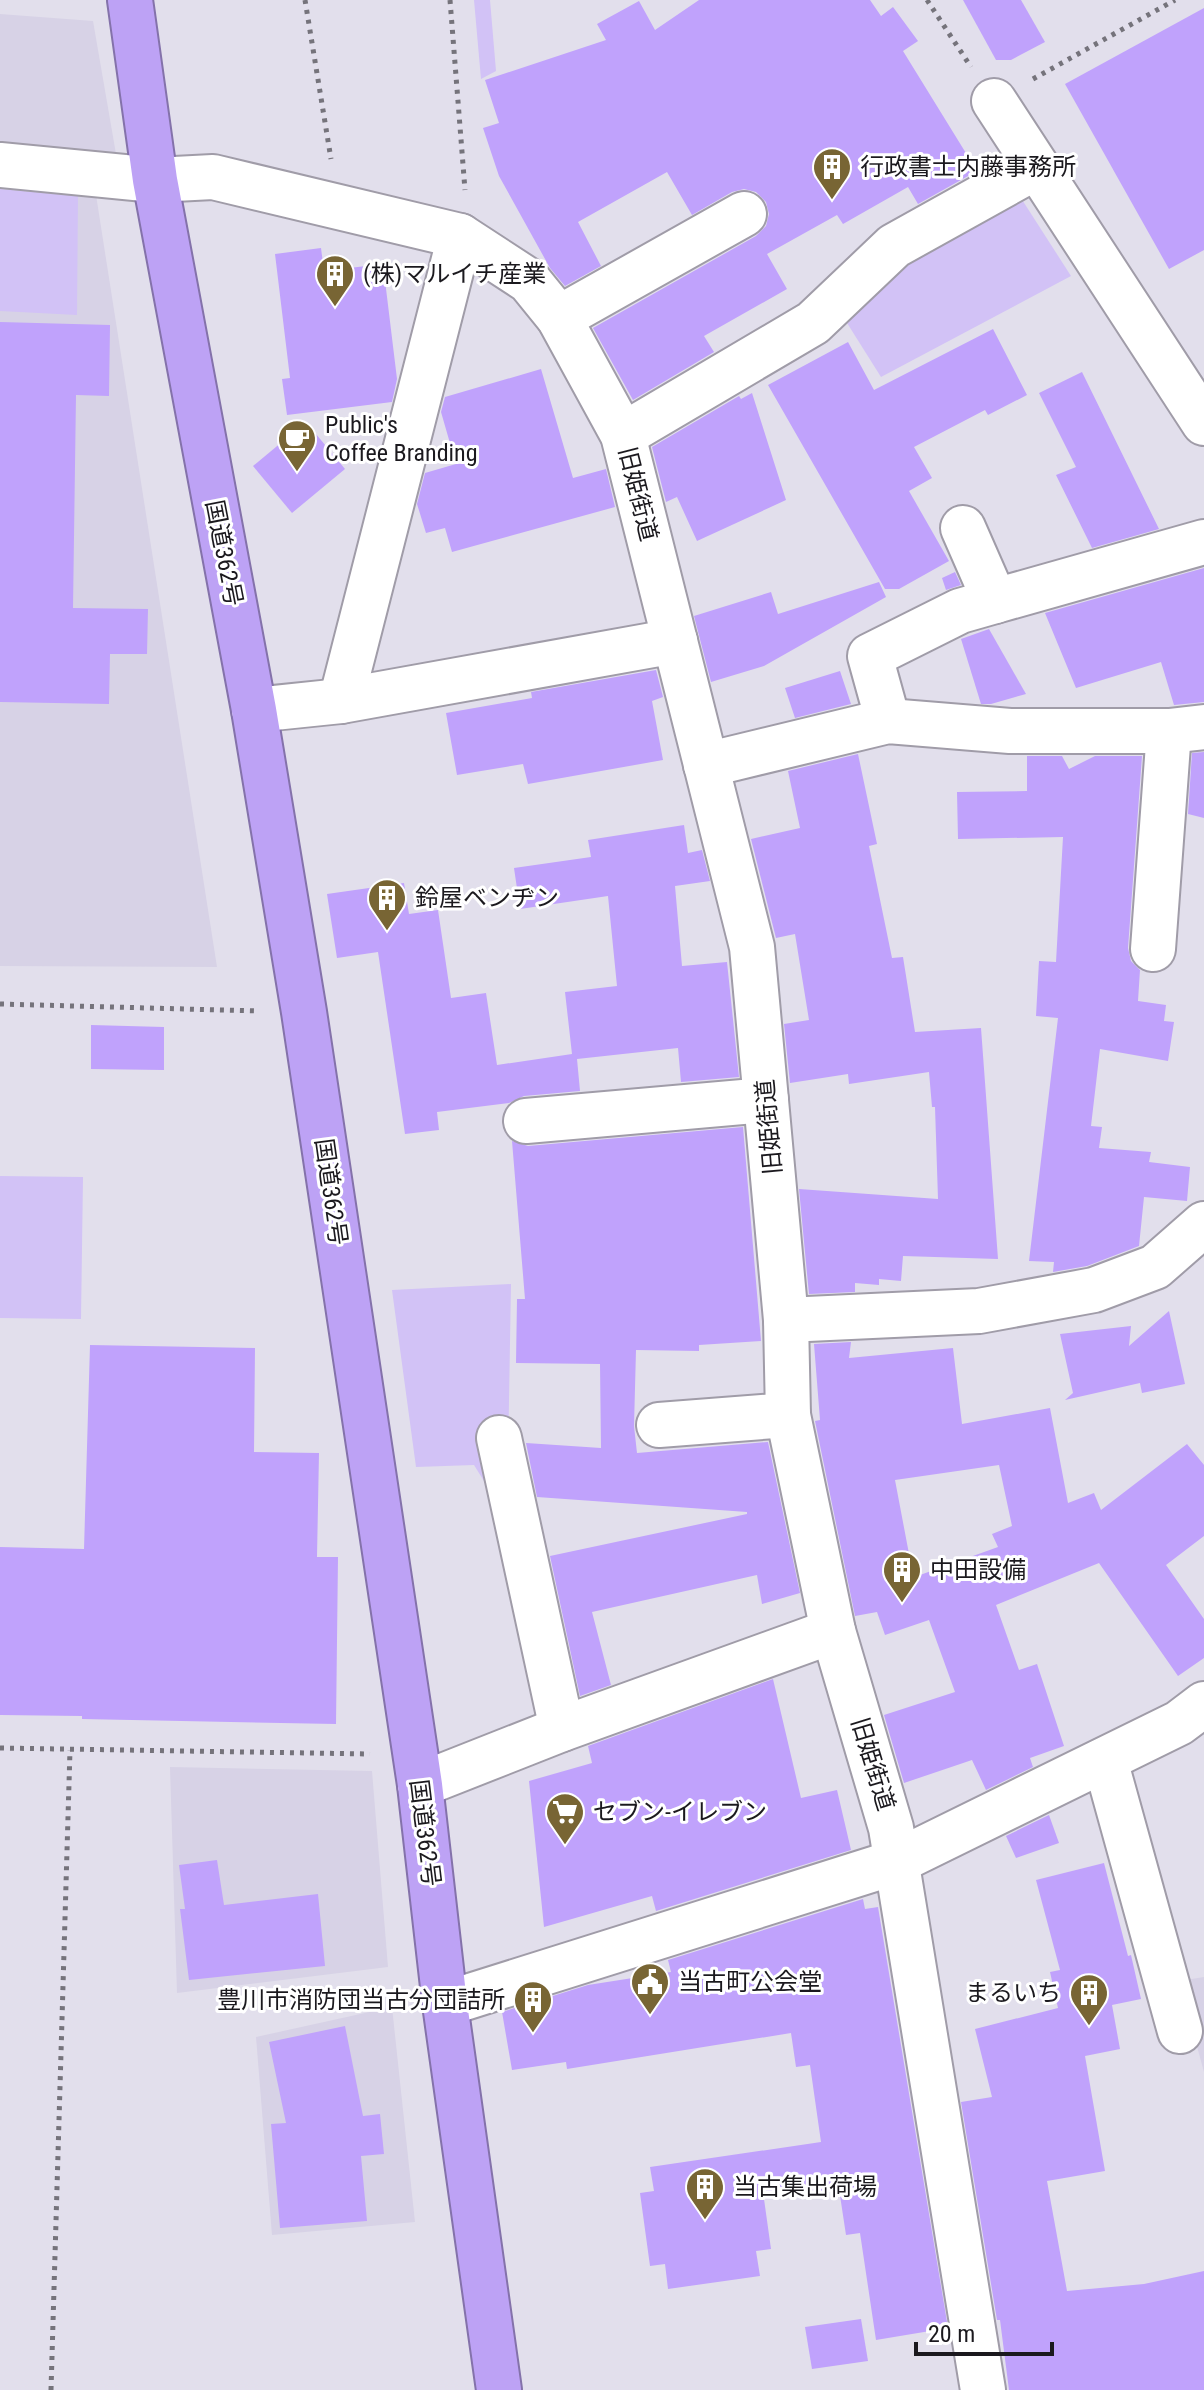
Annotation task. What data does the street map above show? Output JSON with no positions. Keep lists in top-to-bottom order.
{
  "streets": {
    "highway": ["国道362号"],
    "street": ["旧姫街道"]
  },
  "crossings": [
    ["旧姫街道", "国道362号"]
  ],
  "places": {
    "building": [
      "行政書士内藤事務所",
      "(株)マルイチ産業",
      "鈴屋ベンヂン",
      "中田設備",
      "まるいち",
      "豊川市消防団当古分団詰所",
      "当古集出荷場"
    ],
    "cafe": ["Public's Coffee Branding"],
    "supermarket": ["セブン-イレブン"],
    "public building": ["当古町公会堂"]
  },
  "scale_bar": "20 m"
}
